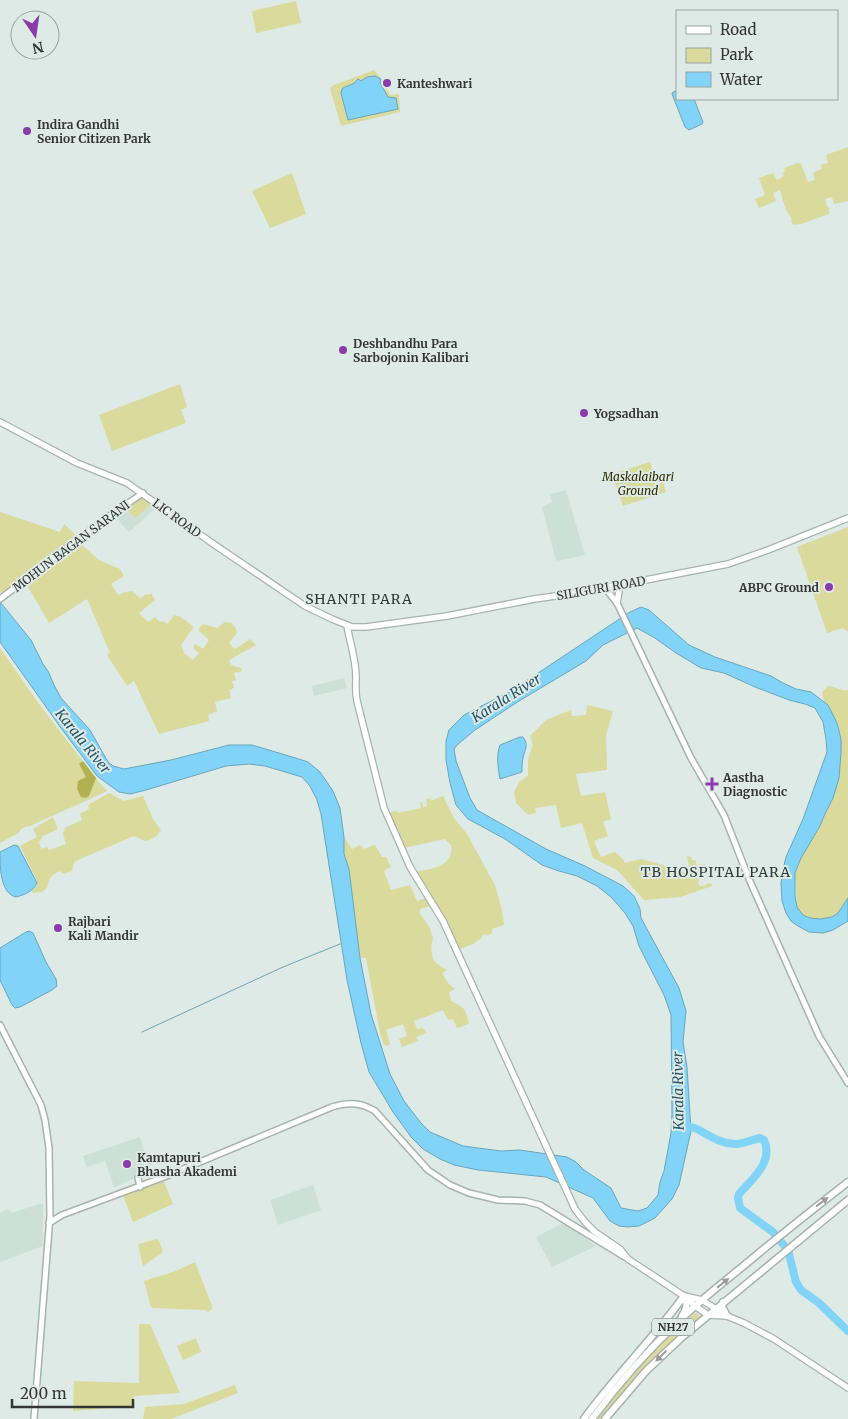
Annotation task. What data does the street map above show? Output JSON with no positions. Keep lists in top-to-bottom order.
{
  "streets": {
    "highway": ["NH27"],
    "main road": ["LIC ROAD", "SILIGURI ROAD"],
    "street": ["MOHUN BAGAN SARANI"]
  },
  "crossings": [
    ["LIC ROAD", "MOHUN BAGAN SARANI"],
    ["LIC ROAD", "SILIGURI ROAD"]
  ],
  "districts": ["SHANTI PARA", "TB HOSPITAL PARA"],
  "water": ["Karala River"],
  "parks": ["Maskalaibari Ground"],
  "places": {
    "other": [
      "Kanteshwari",
      "Indira Gandhi Senior Citizen Park",
      "Deshbandhu Para Sarbojonin Kalibari",
      "Yogsadhan",
      "ABPC Ground",
      "Rajbari Kali Mandir",
      "Kamtapuri Bhasha Akademi"
    ],
    "health": ["Aastha Diagnostic"]
  },
  "legend": ["Road", "Park", "Water"],
  "scale_bar": "200 m",
  "north": "bottom"
}
